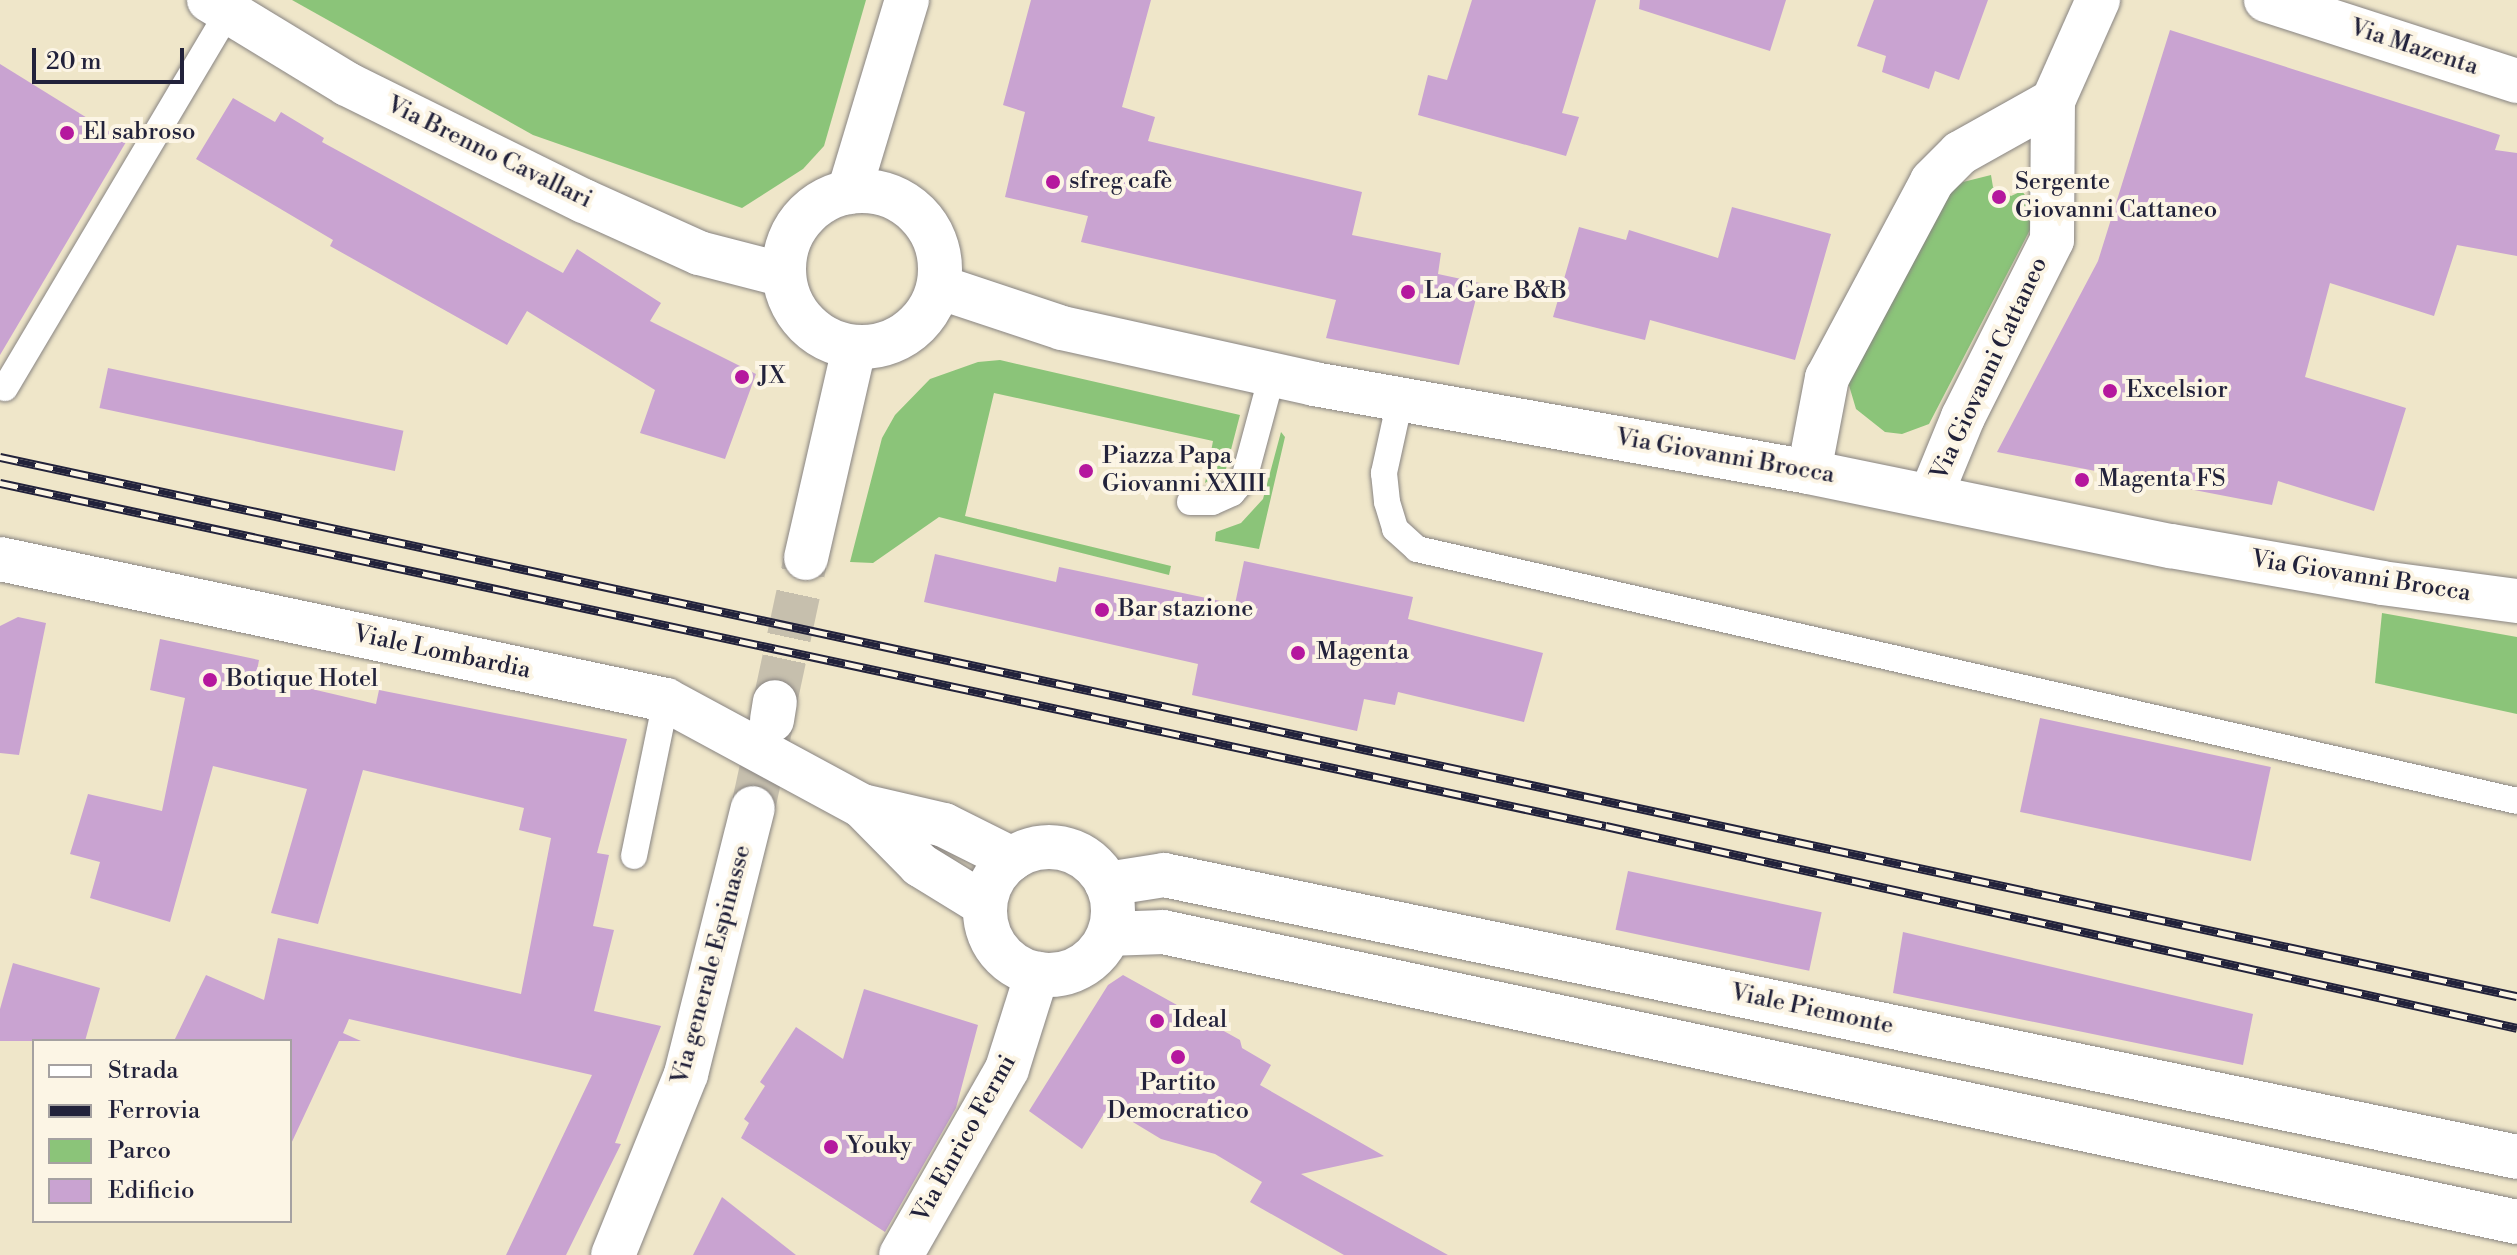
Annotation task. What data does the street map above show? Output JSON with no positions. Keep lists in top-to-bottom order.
{
  "streets": {
    "street": [
      "Via Mazenta",
      "Via Brenno Cavallari",
      "Via Giovanni Cattaneo",
      "Via Giovanni Brocca",
      "Viale Lombardia",
      "Via generale Espinasse",
      "Viale Piemonte",
      "Via Enrico Fermi"
    ]
  },
  "crossings": [
    ["Via Brenno Cavallari", "Via Giovanni Brocca"],
    ["Via Giovanni Cattaneo", "Via Giovanni Brocca"],
    ["Viale Lombardia", "Viale Piemonte"],
    ["Viale Lombardia", "Via Enrico Fermi"],
    ["Viale Piemonte", "Via Enrico Fermi"]
  ],
  "places": [
    "El sabroso",
    "sfreg cafè",
    "Sergente Giovanni Cattaneo",
    "La Gare B&B",
    "JX",
    "Excelsior",
    "Piazza Papa Giovanni XXIII",
    "Magenta FS",
    "Bar stazione",
    "Magenta",
    "Botique Hotel",
    "Ideal",
    "Partito Democratico",
    "Youky"
  ],
  "legend": [
    "Strada",
    "Ferrovia",
    "Parco",
    "Edificio"
  ],
  "scale_bar": "20 m"
}
